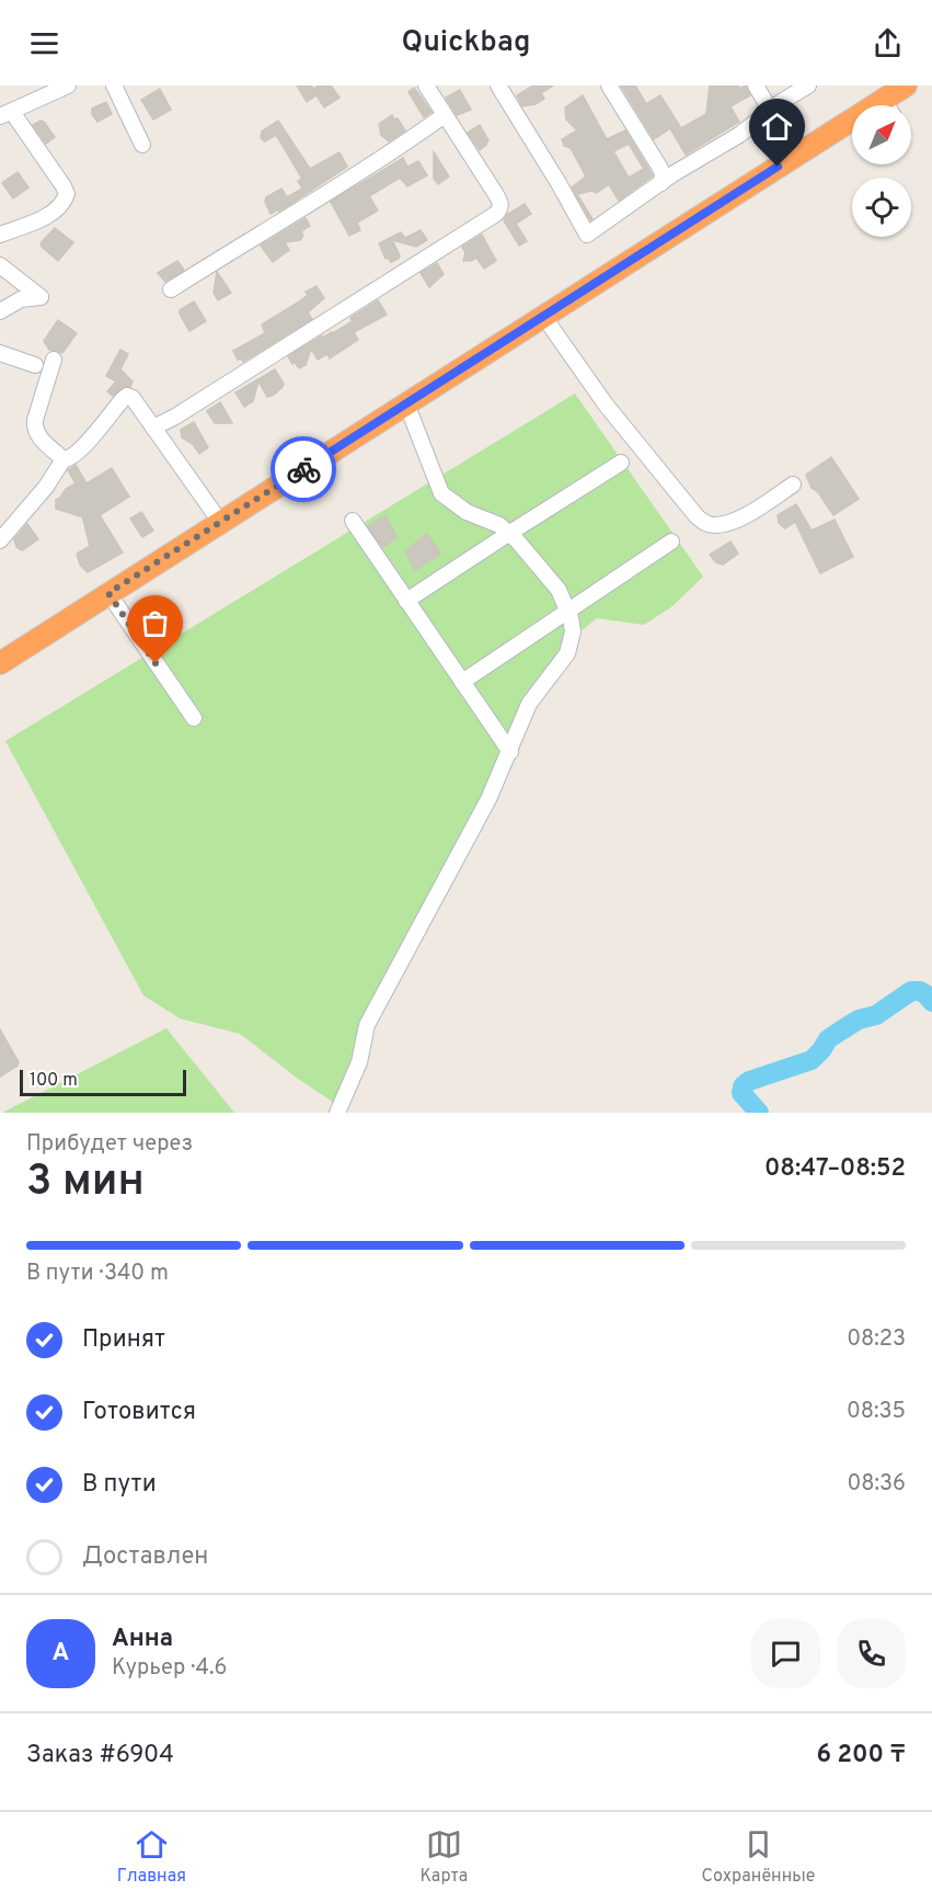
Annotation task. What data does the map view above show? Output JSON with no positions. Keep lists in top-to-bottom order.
{
  "scale_bar": "100 m",
  "north": "top right",
  "page": {
    "header": "Quickbag",
    "scale": "100 m",
    "heading": ["3 мин", "Прибудет через", "08:47–08:52"],
    "panel": [
      "Анна",
      "Курьер · 4.6",
      "Заказ #6904",
      "6 200 ₸"
    ],
    "bar": "В пути · 340 m",
    "list": [
      ["Принят", "08:23"],
      ["Готовится", "08:35"],
      ["В пути", "08:36"],
      "Доставлен"
    ],
    "round": "А",
    "tabs": ["Главная", "Карта", "Сохранённые"]
  }
}
